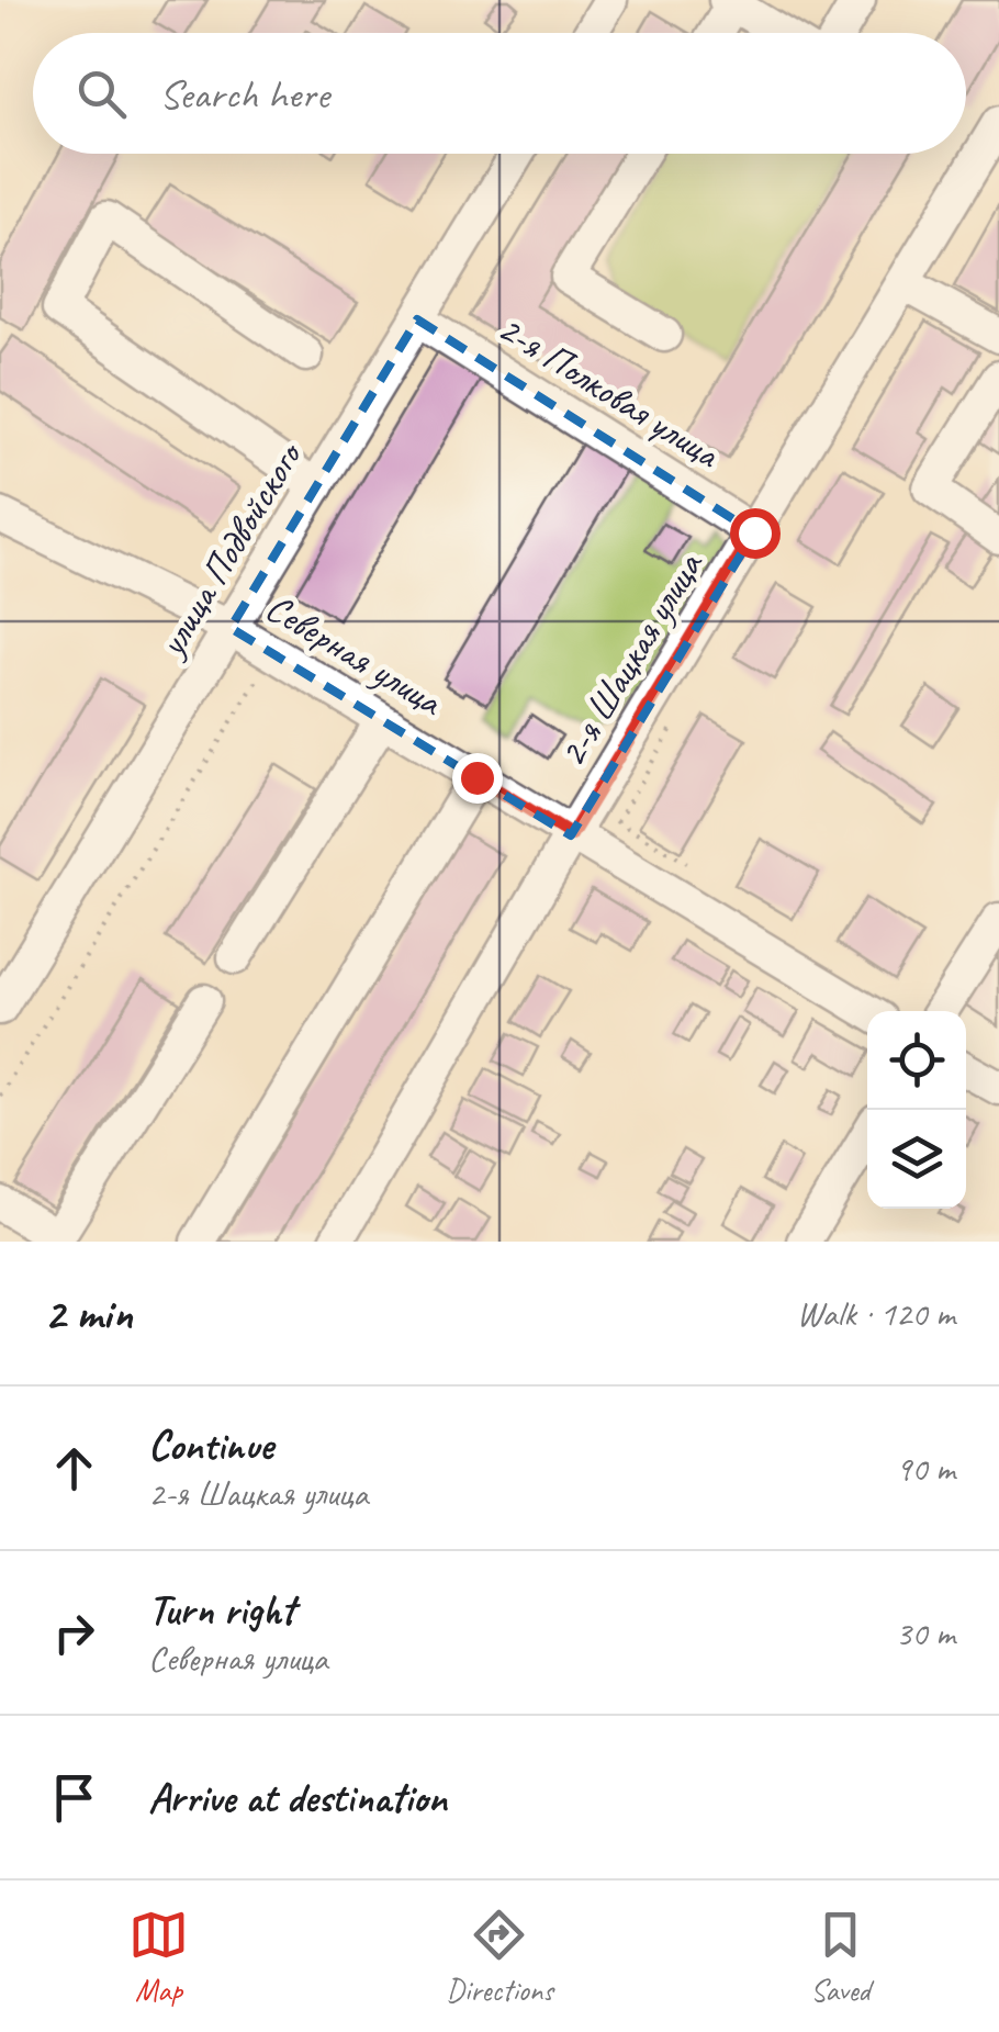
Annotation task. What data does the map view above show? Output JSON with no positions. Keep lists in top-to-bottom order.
{
  "streets": {
    "street": [
      "2-я Полковая улица",
      "улица Подвойского",
      "Северная улица",
      "2-я Шацкая улица"
    ]
  },
  "crossings": [
    ["2-я Полковая улица", "улица Подвойского"],
    ["2-я Полковая улица", "2-я Шацкая улица"],
    ["улица Подвойского", "Северная улица"],
    ["Северная улица", "2-я Шацкая улица"]
  ],
  "page": {
    "search": "Search here",
    "heading": ["2 min", "Walk · 120 m"],
    "list": [
      ["Continue", "2-я Шацкая улица", "90 m"],
      ["Turn right", "Северная улица", "30 m"],
      "Arrive at destination"
    ],
    "nav": ["Map", "Directions", "Saved"]
  }
}
